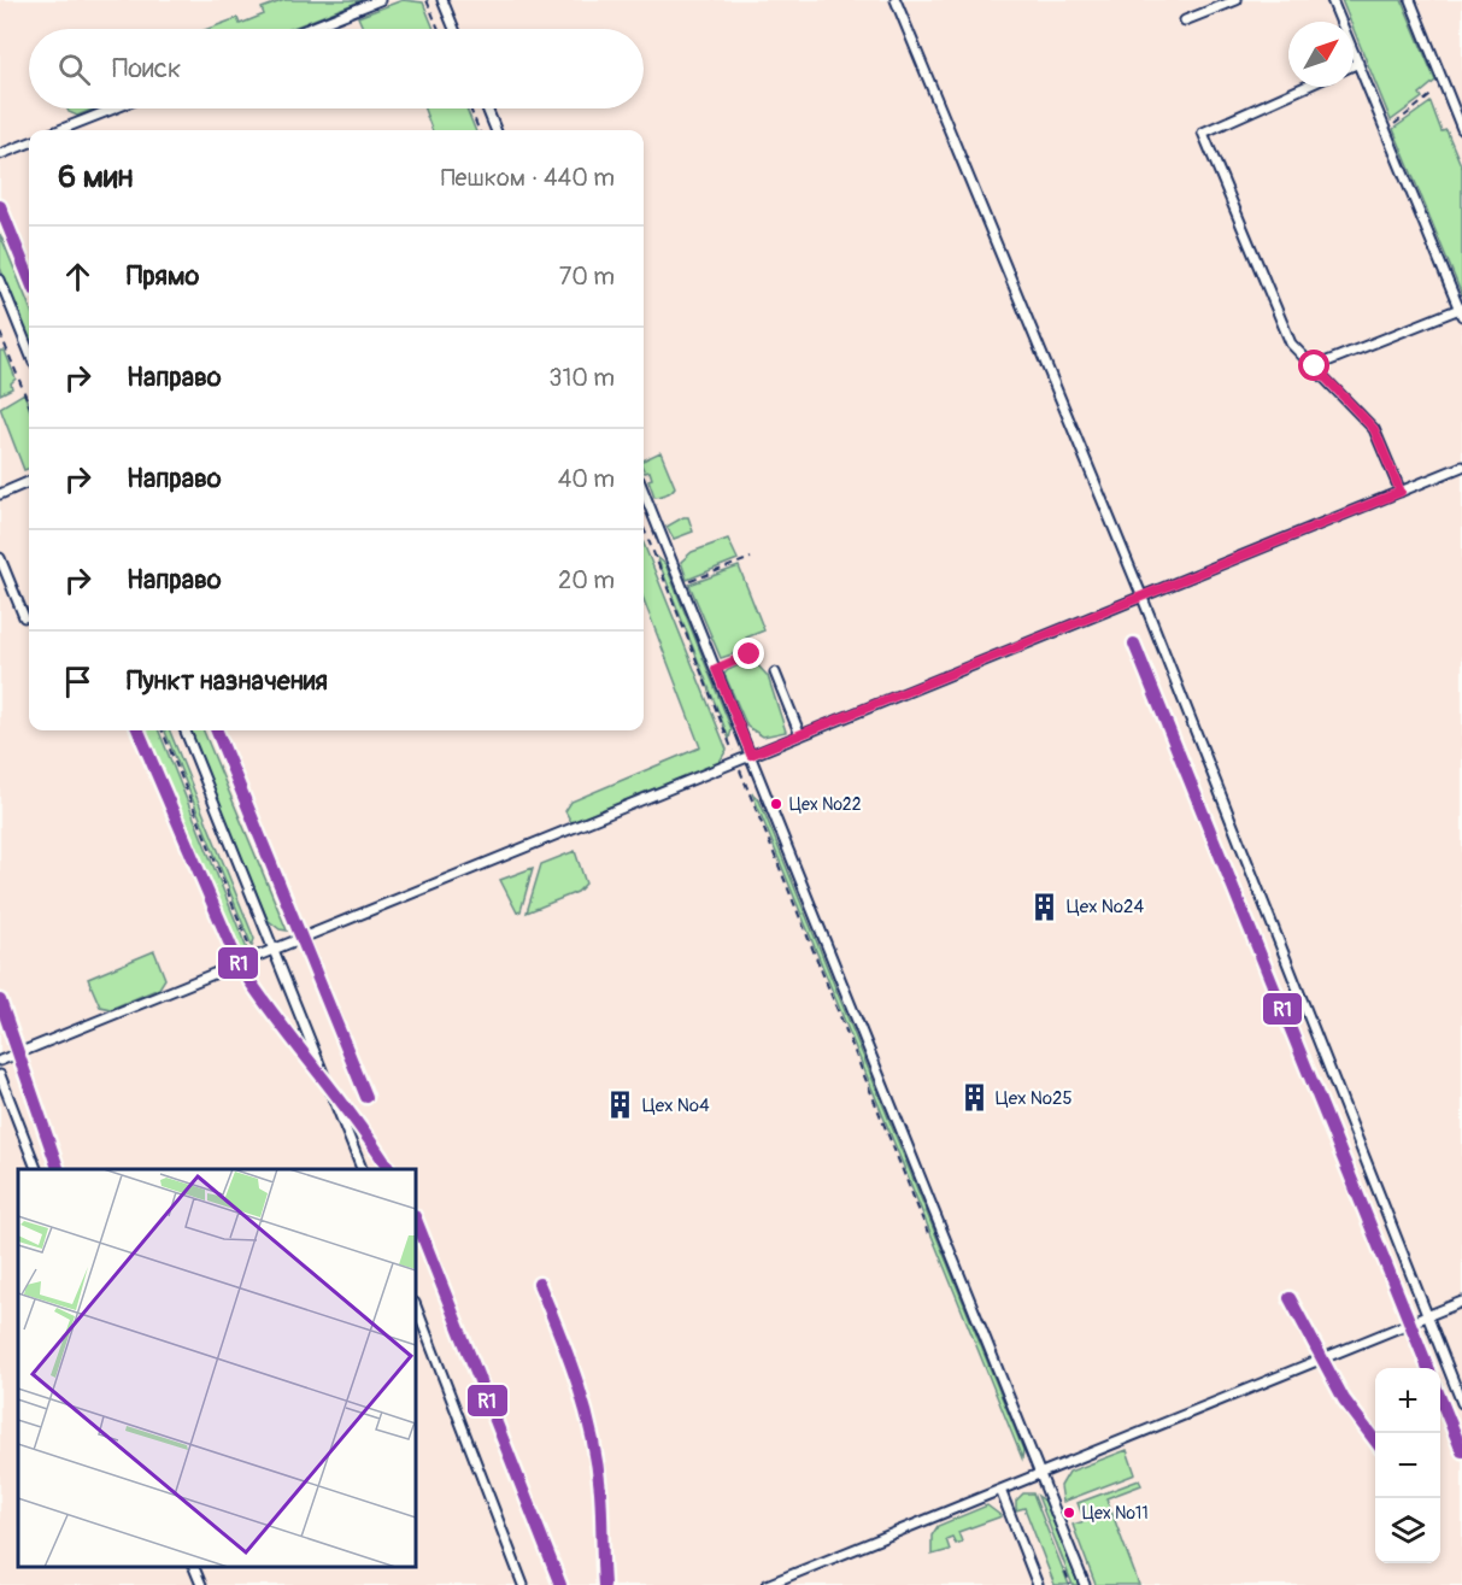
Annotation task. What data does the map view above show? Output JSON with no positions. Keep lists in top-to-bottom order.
{
  "places": {
    "other": ["Цех №22", "Цех №11"],
    "building": ["Цех №24", "Цех №25", "Цех №4"]
  },
  "lines": ["transit line R1"],
  "north": "top right",
  "page": {
    "search": "Поиск",
    "heading": ["6 мин", "Пешком · 440 m"],
    "list": [
      ["Прямо", "70 m"],
      ["Направо", "310 m"],
      ["Направо", "40 m"],
      ["Направо", "20 m"],
      "Пункт назначения"
    ],
    "map_buttons": ["+", "−"]
  }
}
